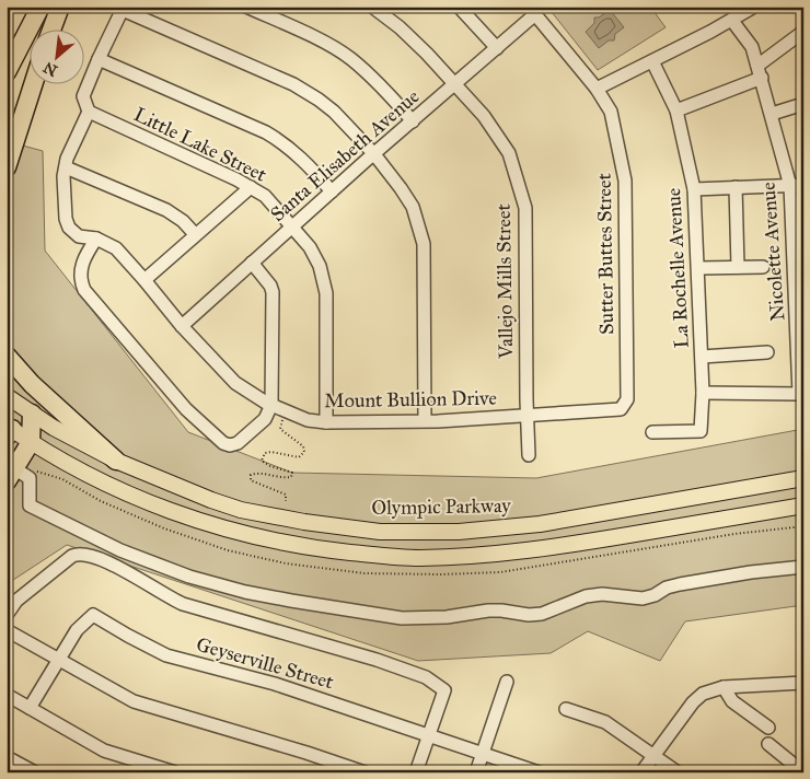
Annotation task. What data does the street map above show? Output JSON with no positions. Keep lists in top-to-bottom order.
{
  "streets": {
    "main road": ["Olympic Parkway"],
    "street": [
      "Little Lake Street",
      "Santa Elisabeth Avenue",
      "Nicolette Avenue",
      "Sutter Buttes Street",
      "La Rochelle Avenue",
      "Vallejo Mills Street",
      "Mount Bullion Drive",
      "Geyserville Street"
    ]
  },
  "crossings": [
    ["Little Lake Street", "Santa Elisabeth Avenue"],
    ["Little Lake Street", "Mount Bullion Drive"],
    ["Santa Elisabeth Avenue", "Sutter Buttes Street"],
    ["Santa Elisabeth Avenue", "Vallejo Mills Street"],
    ["Santa Elisabeth Avenue", "Mount Bullion Drive"],
    ["Nicolette Avenue", "La Rochelle Avenue"],
    ["Sutter Buttes Street", "Mount Bullion Drive"],
    ["Vallejo Mills Street", "Mount Bullion Drive"]
  ],
  "north": "bottom left"
}
